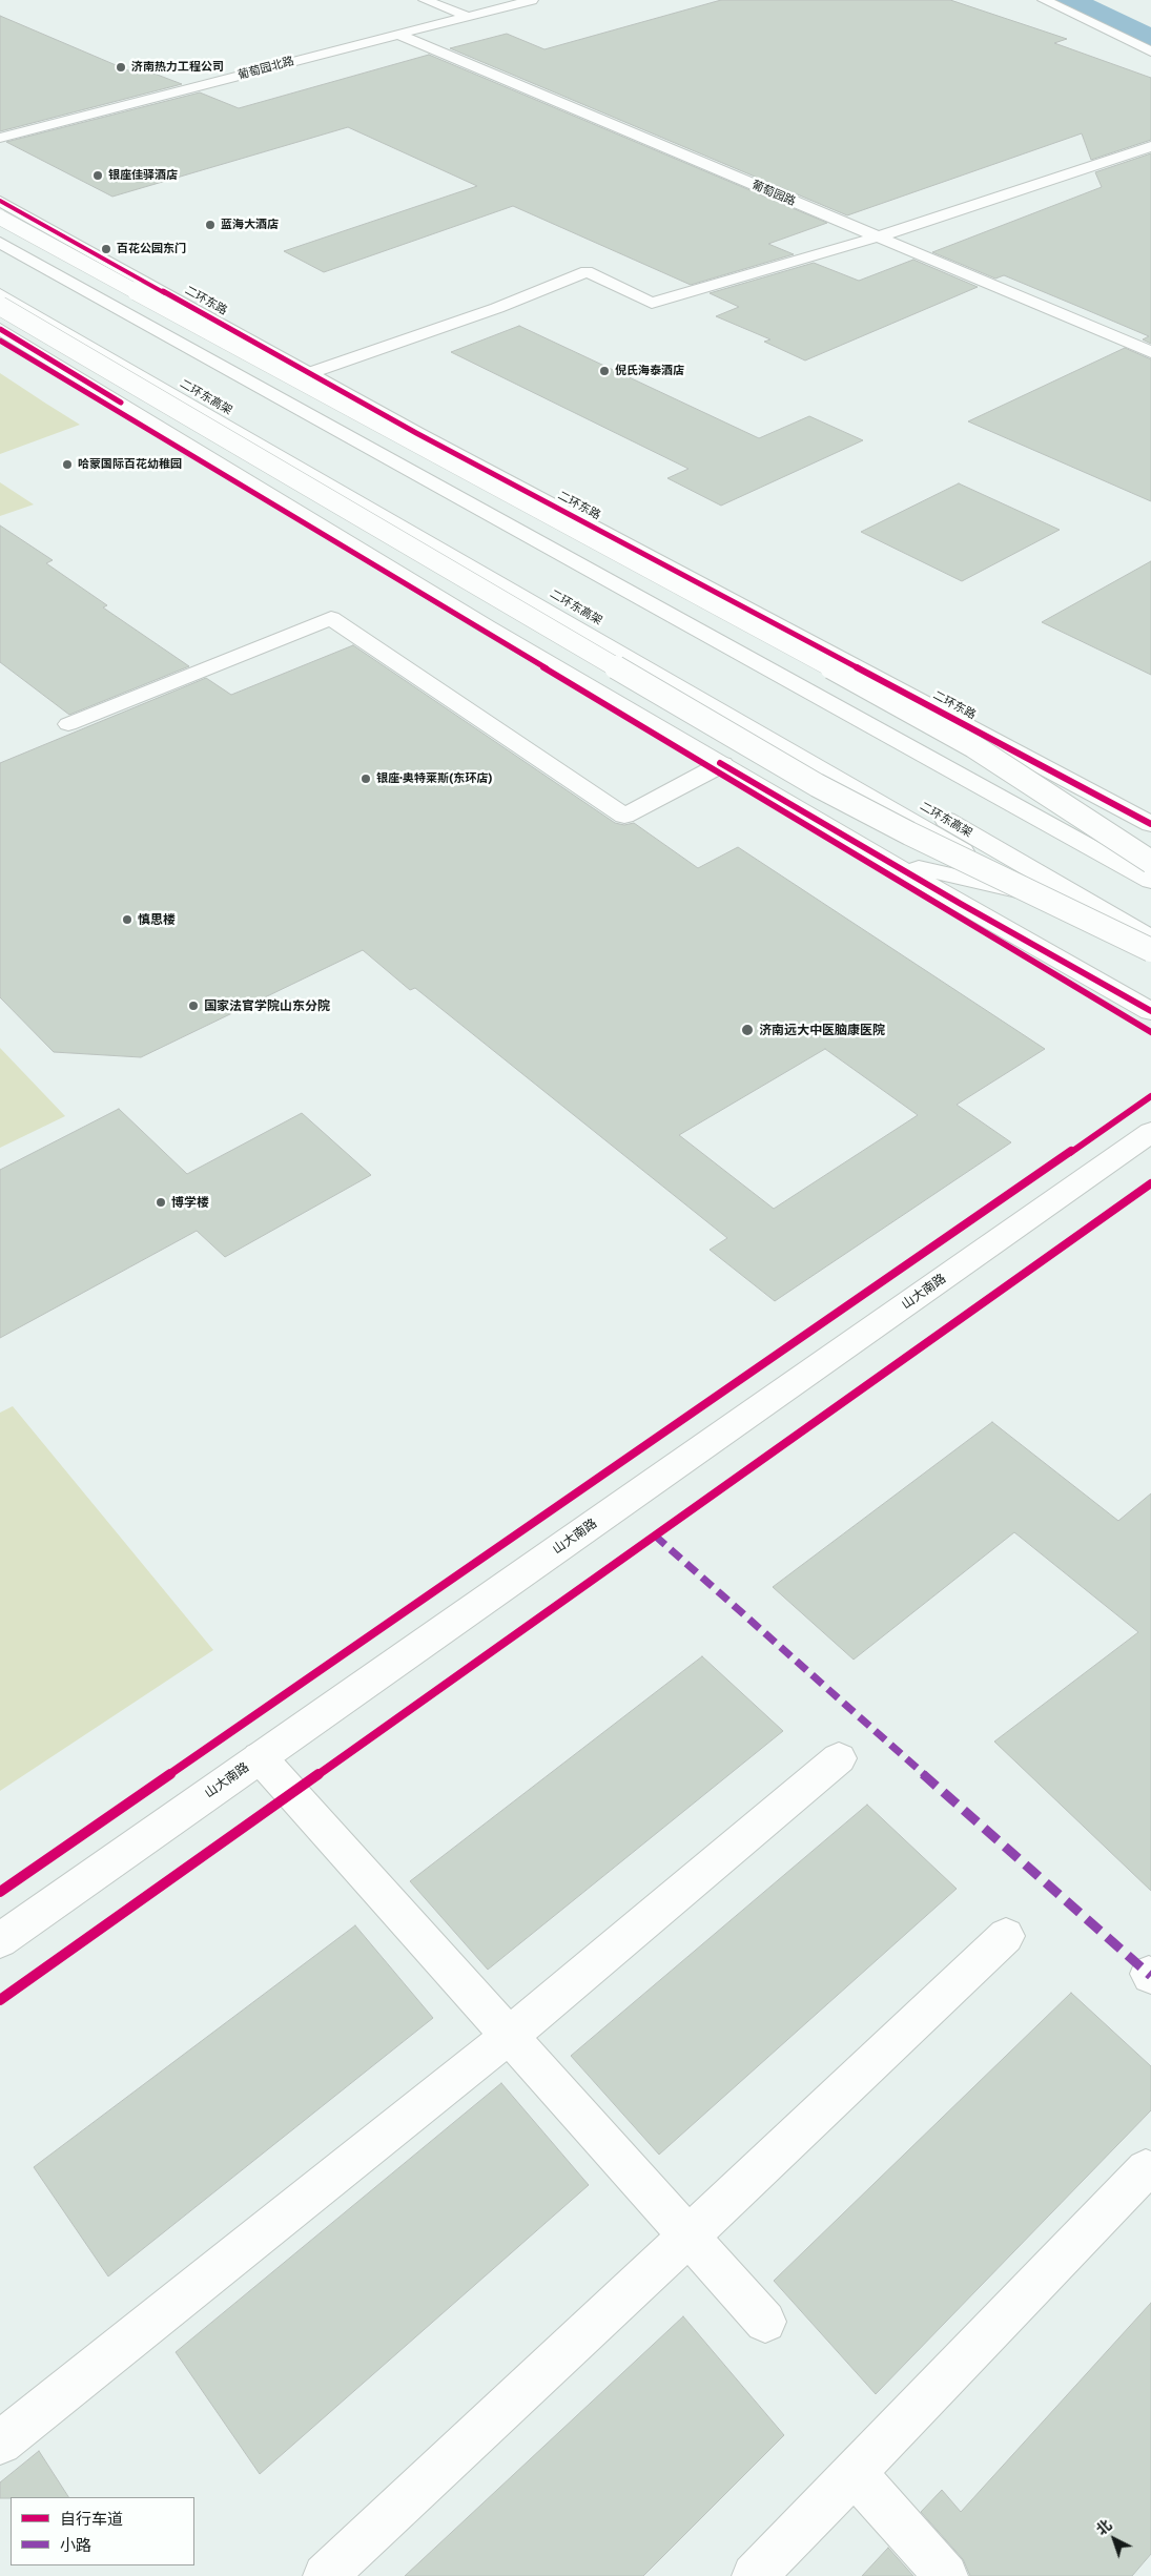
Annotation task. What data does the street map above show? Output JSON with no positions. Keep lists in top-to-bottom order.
{
  "streets": {
    "main road": [
      "葡萄园北路",
      "葡萄园路",
      "二环东路",
      "二环东高架",
      "山大南路"
    ]
  },
  "crossings": [
    ["葡萄园北路", "葡萄园路"]
  ],
  "places": [
    "济南热力工程公司",
    "银座佳驿酒店",
    "蓝海大酒店",
    "百花公园东门",
    "倪氏海泰酒店",
    "哈蒙国际百花幼稚园",
    "银座·奥特莱斯(东环店)",
    "慎思楼",
    "国家法官学院山东分院",
    "济南远大中医脑康医院",
    "博学楼"
  ],
  "legend": ["自行车道", "小路"],
  "north": "top left"
}
